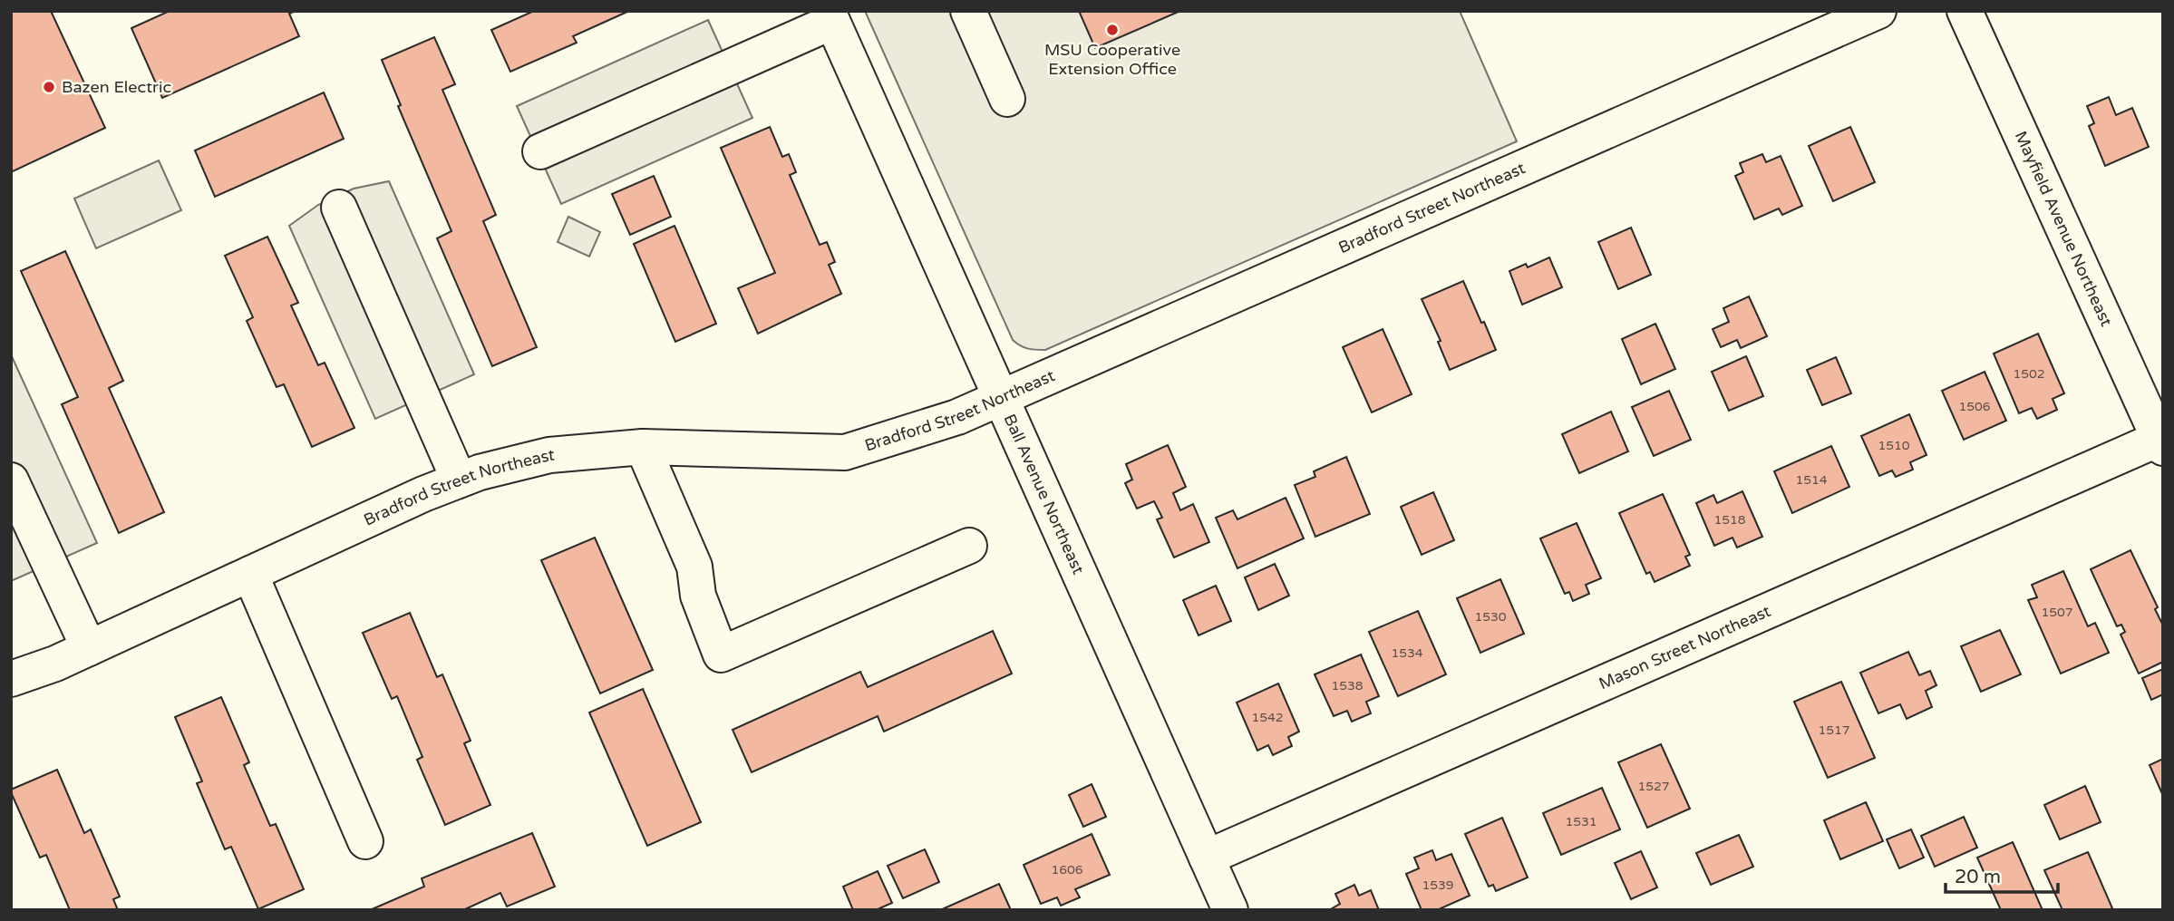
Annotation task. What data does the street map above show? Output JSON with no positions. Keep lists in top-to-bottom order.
{
  "streets": {
    "street": [
      "Bradford Street Northeast",
      "Mayfield Avenue Northeast",
      "Ball Avenue Northeast",
      "Mason Street Northeast"
    ]
  },
  "crossings": [
    ["Bradford Street Northeast", "Ball Avenue Northeast"],
    ["Mayfield Avenue Northeast", "Mason Street Northeast"],
    ["Ball Avenue Northeast", "Mason Street Northeast"]
  ],
  "places": ["MSU Cooperative Extension Office", "Bazen Electric"],
  "house_numbers": [
    "1502",
    "1506",
    "1510",
    "1514",
    "1518",
    "1507",
    "1530",
    "1534",
    "1538",
    "1542",
    "1517",
    "1527",
    "1531",
    "1606",
    "1539"
  ],
  "scale_bar": "20 m"
}
